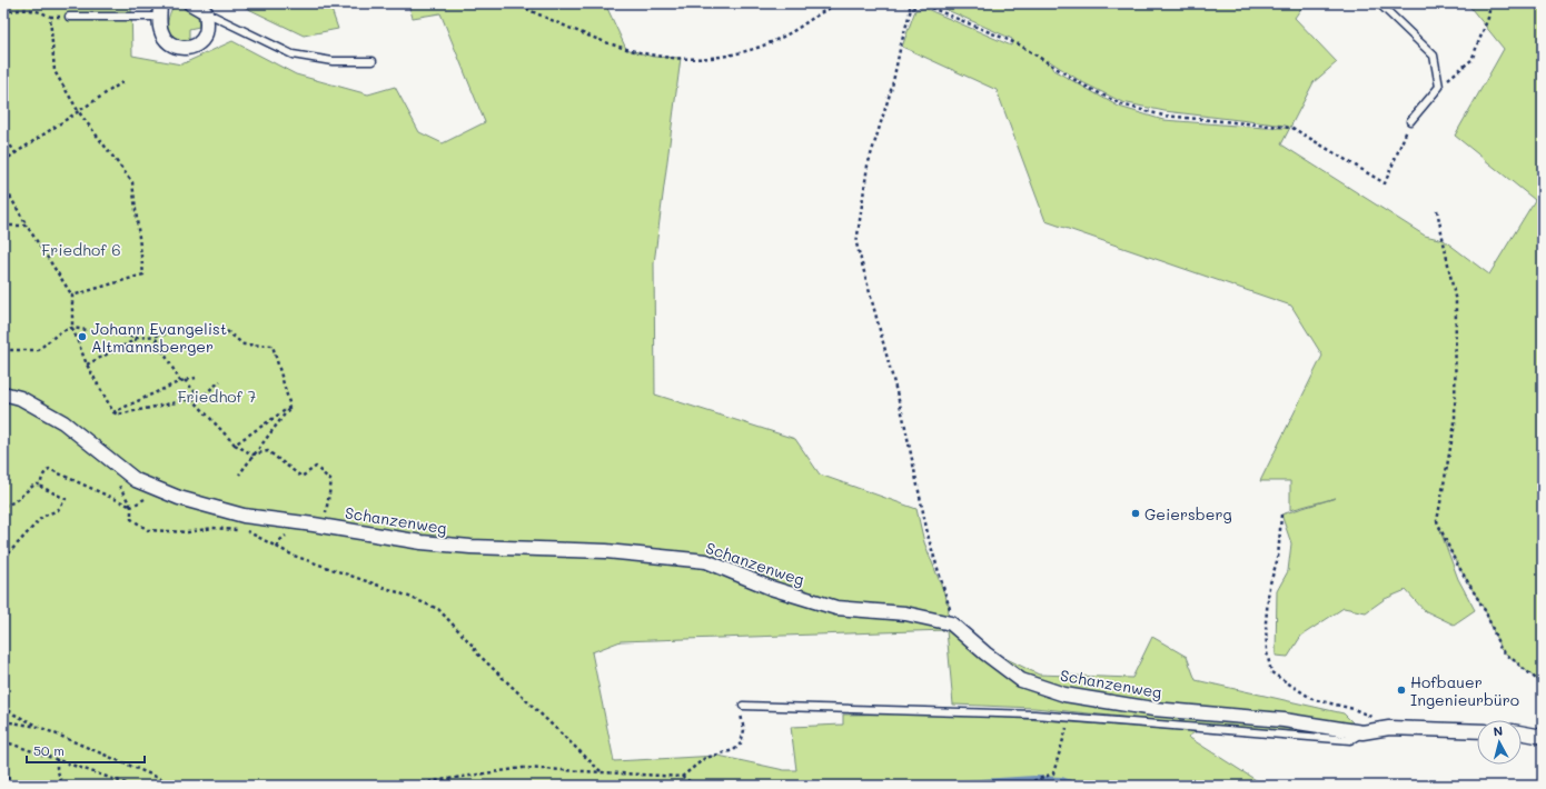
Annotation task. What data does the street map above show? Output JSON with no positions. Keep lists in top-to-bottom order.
{
  "streets": {
    "street": ["Schanzenweg"]
  },
  "parks": ["Friedhof 6", "Friedhof 7"],
  "places": ["Johann Evangelist Altmannsberger", "Geiersberg", "Hofbauer Ingenieurbüro"],
  "scale_bar": "50 m",
  "north": "top"
}
